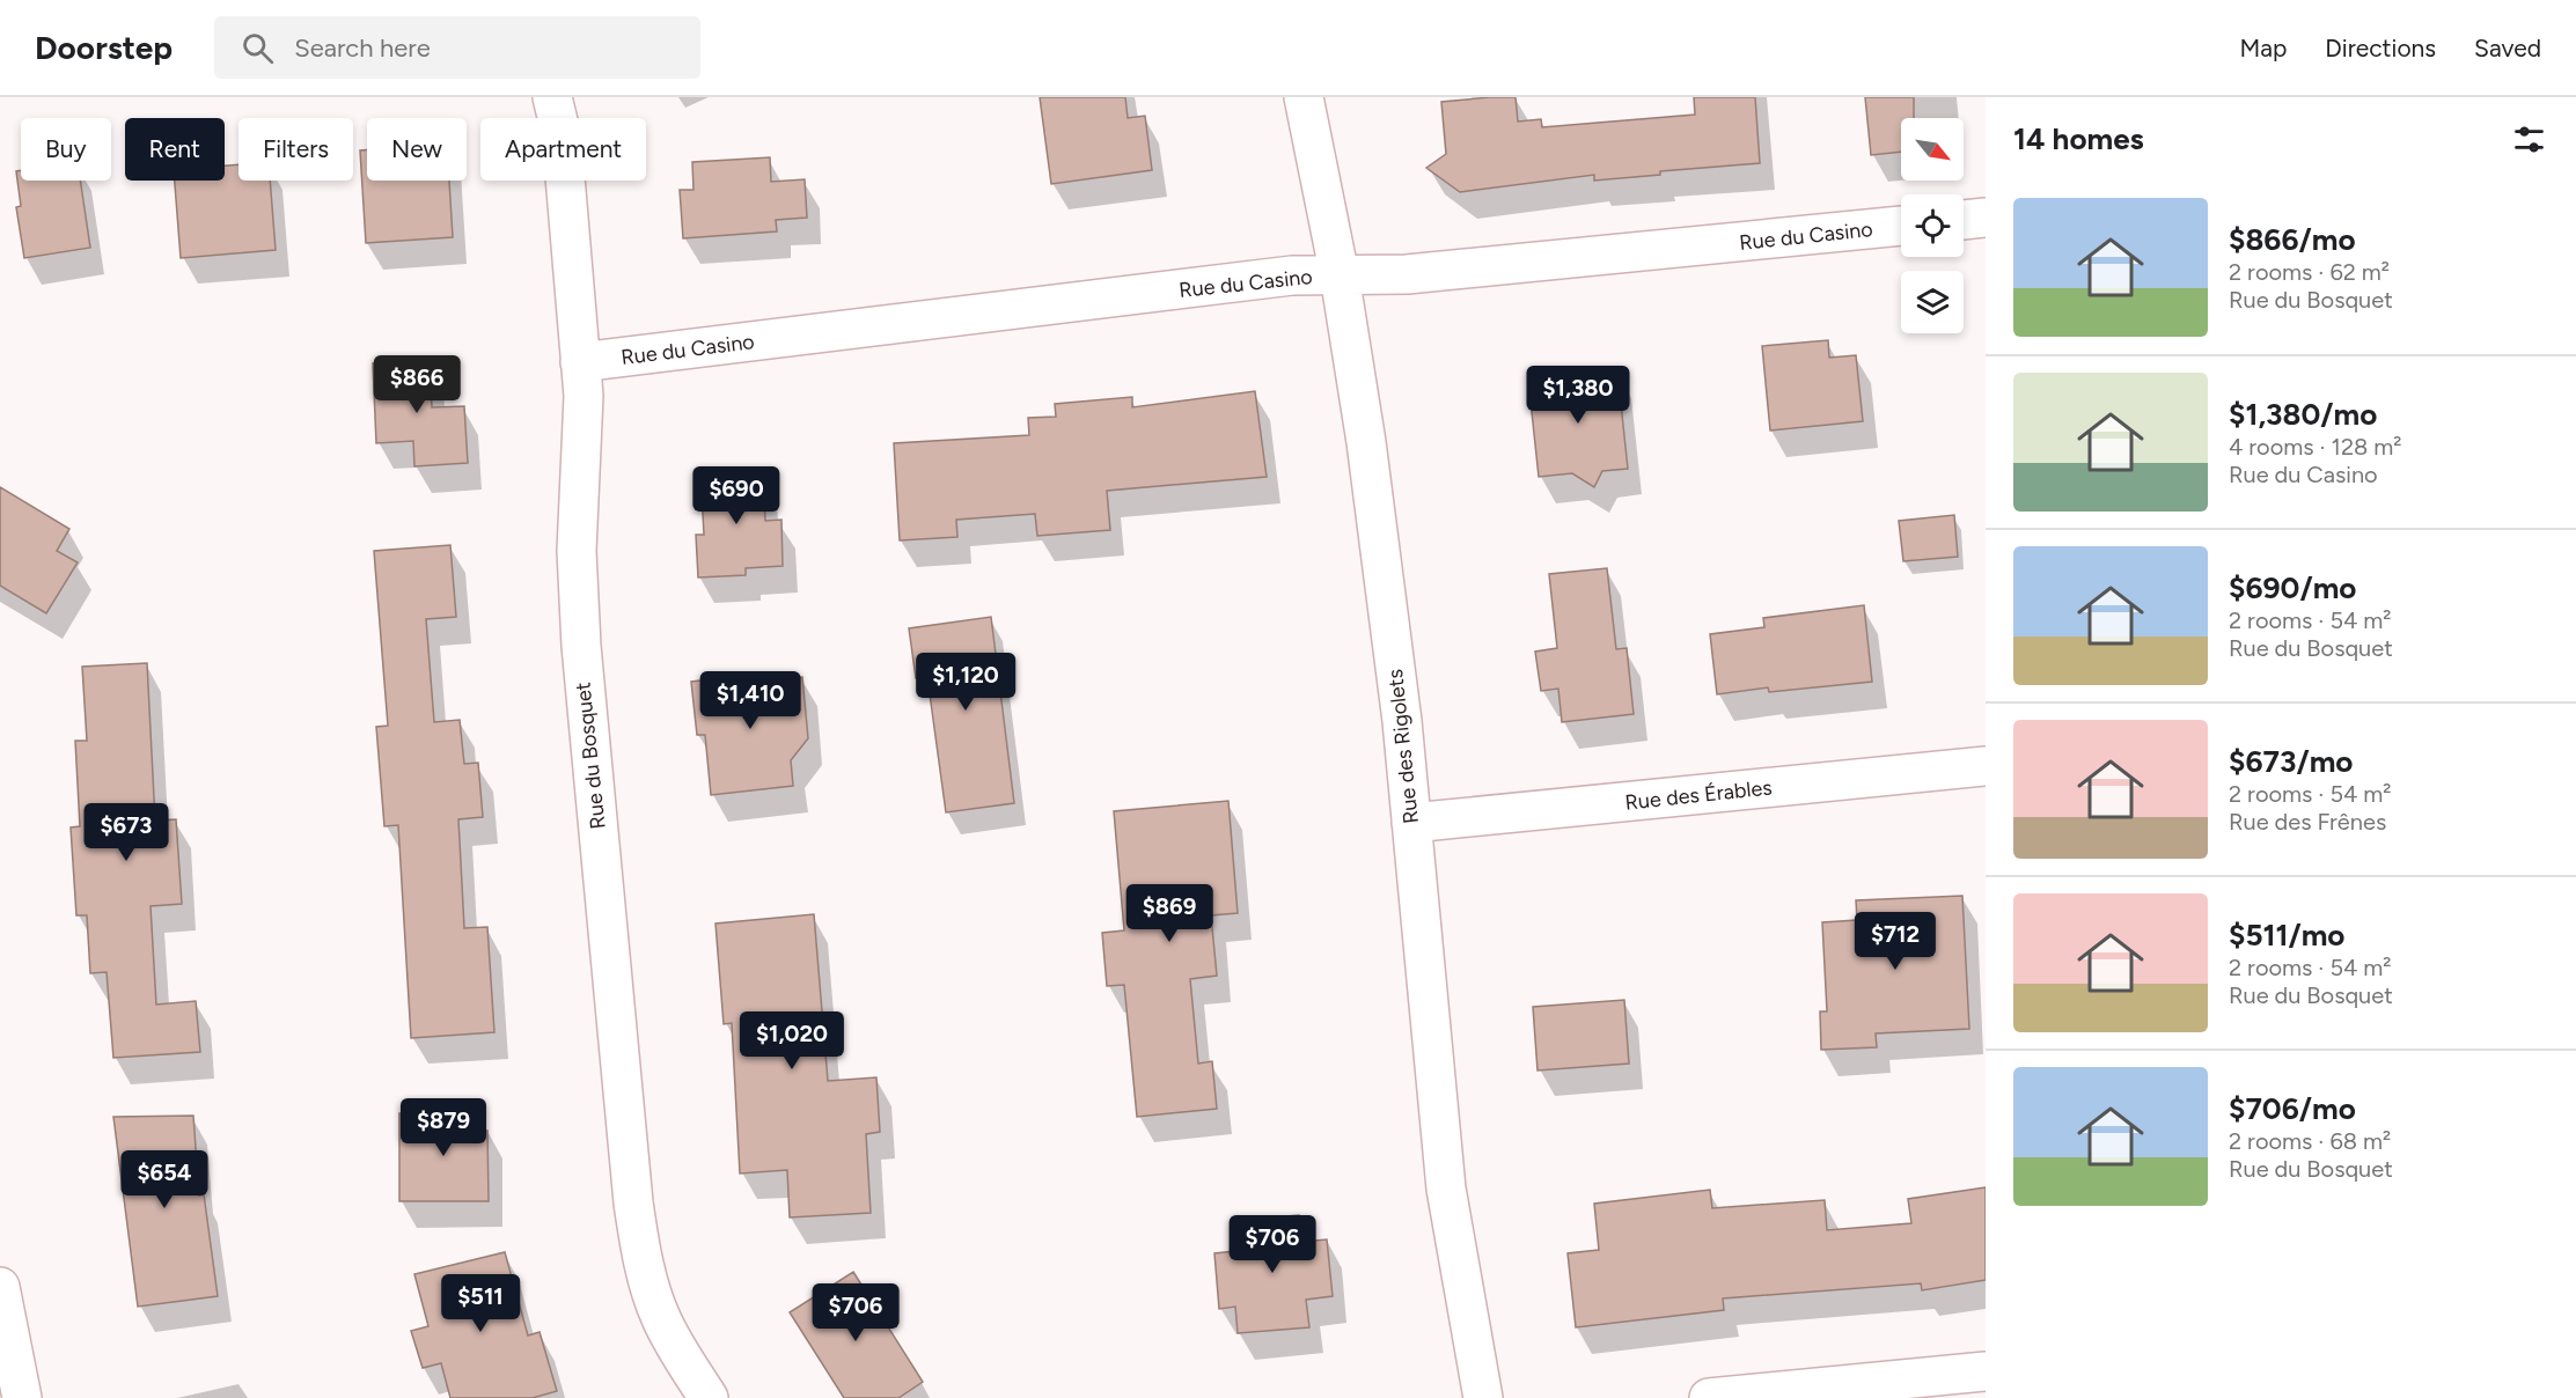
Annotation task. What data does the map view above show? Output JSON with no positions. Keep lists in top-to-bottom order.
{
  "streets": {
    "street": [
      "Rue du Casino",
      "Rue des Rigolets",
      "Rue du Bosquet",
      "Rue des Érables"
    ]
  },
  "crossings": [
    ["Rue du Casino", "Rue des Rigolets"],
    ["Rue du Casino", "Rue du Bosquet"],
    ["Rue des Rigolets", "Rue des Érables"]
  ],
  "north": "bottom right",
  "page": {
    "header": "Doorstep",
    "search": "Search here",
    "nav": ["Map", "Directions", "Saved"],
    "heading": "14 homes",
    "chip": [
      "Buy",
      "Rent",
      "Filters",
      "New",
      "Apartment"
    ],
    "list": [
      {
        "name": "$866/mo",
        "note": "2 rooms · 62 m² · Rue du Bosquet"
      },
      {
        "name": "$1,380/mo",
        "note": "4 rooms · 128 m² · Rue du Casino"
      },
      {
        "name": "$690/mo",
        "note": "2 rooms · 54 m² · Rue du Bosquet"
      },
      {
        "name": "$673/mo",
        "note": "2 rooms · 54 m² · Rue des Frênes"
      },
      {
        "name": "$511/mo",
        "note": "2 rooms · 54 m² · Rue du Bosquet"
      },
      {
        "name": "$706/mo",
        "note": "2 rooms · 68 m² · Rue du Bosquet"
      }
    ],
    "price": [
      "$866",
      "$1,380",
      "$690",
      "$1,120",
      "$1,410",
      "$673",
      "$869",
      "$712",
      "$1,020",
      "$879",
      "$654",
      "$706",
      "$511",
      "$706"
    ]
  }
}
